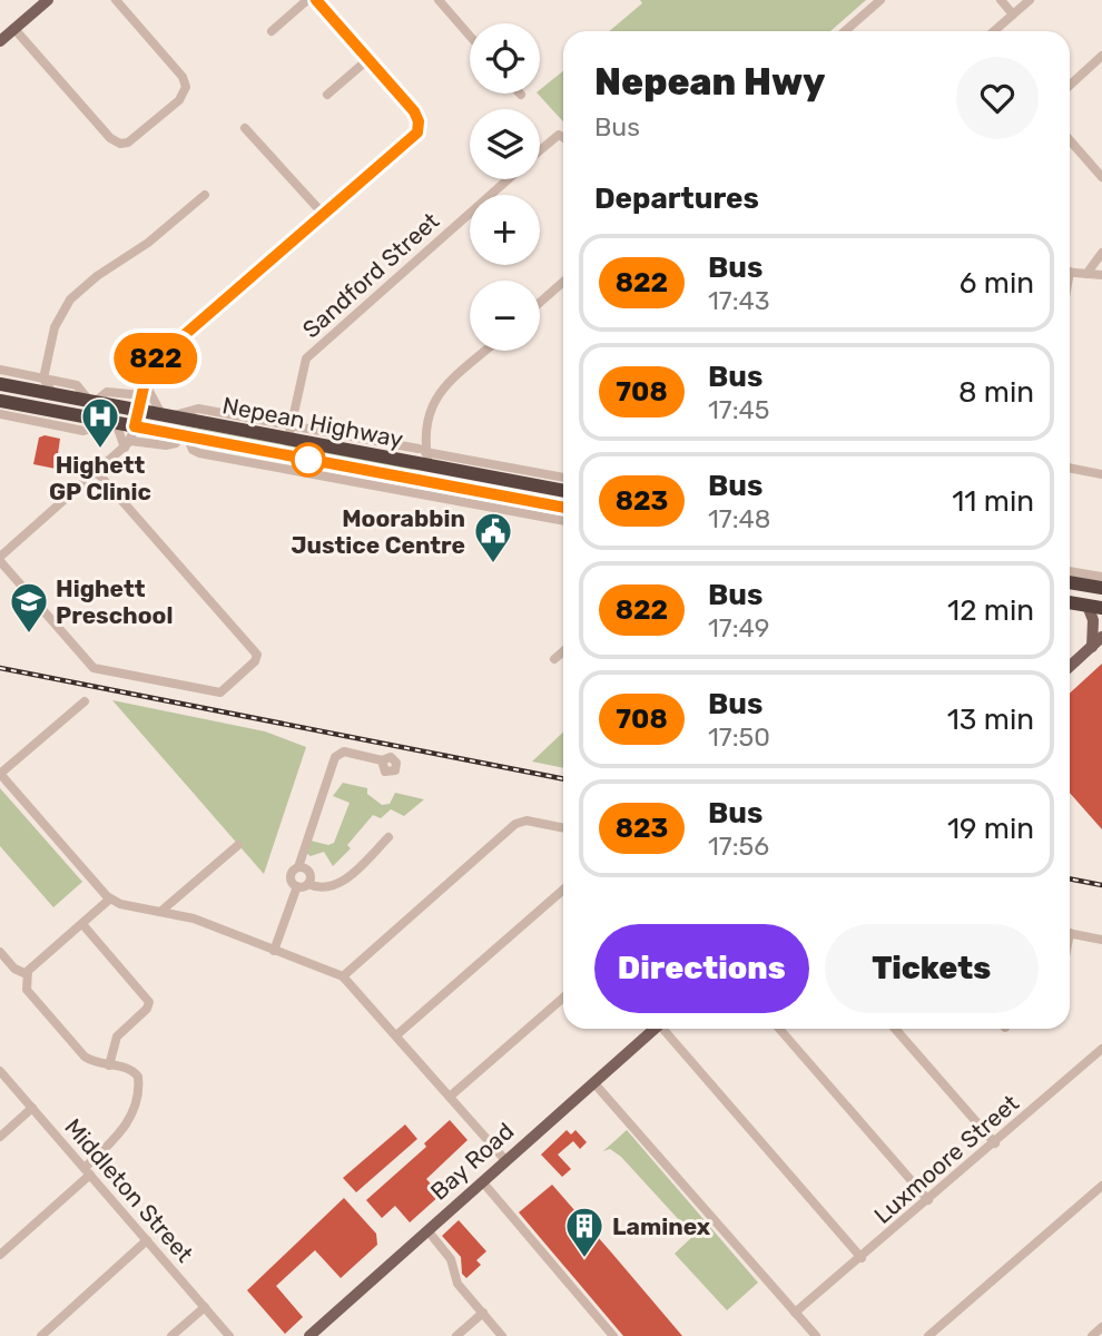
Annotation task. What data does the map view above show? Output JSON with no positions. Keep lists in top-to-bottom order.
{
  "streets": {
    "highway": ["Nepean Highway"],
    "main road": ["Bay Road"],
    "street": ["Sandford Street", "Luxmoore Street", "Middleton Street"]
  },
  "crossings": [
    ["Sandford Street", "Nepean Highway"]
  ],
  "places": {
    "hospital": ["Highett GP Clinic"],
    "public building": ["Moorabbin Justice Centre"],
    "school or university": ["Highett Preschool"],
    "building": ["Laminex"]
  },
  "lines": ["bus line 822"],
  "page": {
    "on_map": "822",
    "map_buttons": ["+", "−"],
    "heading": [
      ["Nepean Hwy", "Bus"],
      "Departures"
    ],
    "list": [
      {
        "mark": "822",
        "name": "Bus",
        "note": "17:43",
        "value": "6 min"
      },
      {
        "mark": "708",
        "name": "Bus",
        "note": "17:45",
        "value": "8 min"
      },
      {
        "mark": "823",
        "name": "Bus",
        "note": "17:48",
        "value": "11 min"
      },
      {
        "mark": "822",
        "name": "Bus",
        "note": "17:49",
        "value": "12 min"
      },
      {
        "mark": "708",
        "name": "Bus",
        "note": "17:50",
        "value": "13 min"
      },
      {
        "mark": "823",
        "name": "Bus",
        "note": "17:56",
        "value": "19 min"
      }
    ],
    "buttons": ["Directions", "Tickets"]
  }
}
